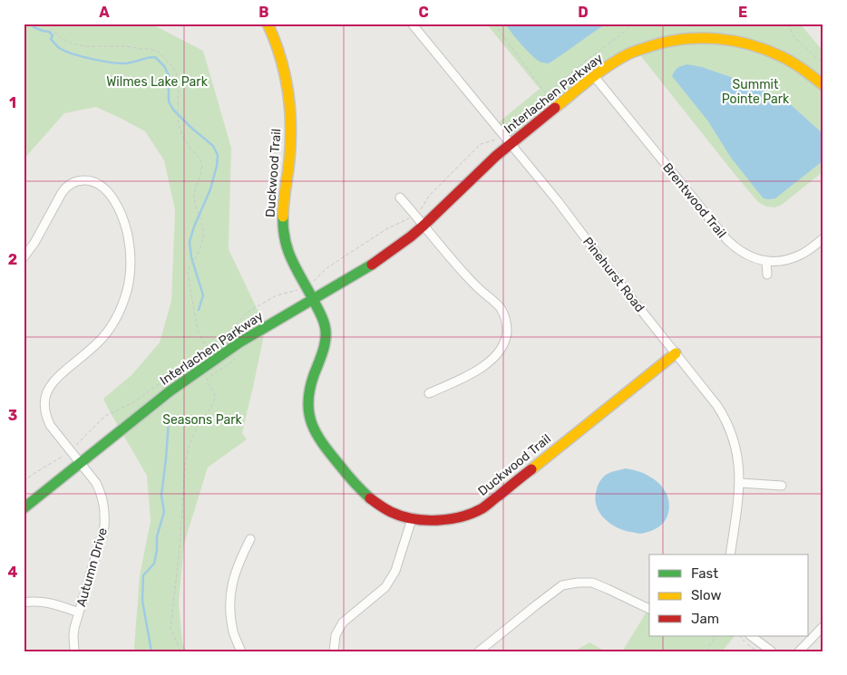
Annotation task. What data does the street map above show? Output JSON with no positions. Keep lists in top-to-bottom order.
{
  "streets": {
    "street": [
      "Interlachen Parkway",
      "Duckwood Trail",
      "Brentwood Trail",
      "Pinehurst Road",
      "Autumn Drive"
    ]
  },
  "crossings": [
    ["Interlachen Parkway", "Duckwood Trail"],
    ["Interlachen Parkway", "Brentwood Trail"],
    ["Interlachen Parkway", "Pinehurst Road"],
    ["Interlachen Parkway", "Autumn Drive"],
    ["Duckwood Trail", "Pinehurst Road"]
  ],
  "parks": ["Wilmes Lake Park", "Summit Pointe Park", "Seasons Park"],
  "legend": ["Fast", "Slow", "Jam"],
  "grid": {
    "columns": [
      "A",
      "B",
      "C",
      "D",
      "E"
    ],
    "rows": [
      "1",
      "2",
      "3",
      "4"
    ]
  }
}
